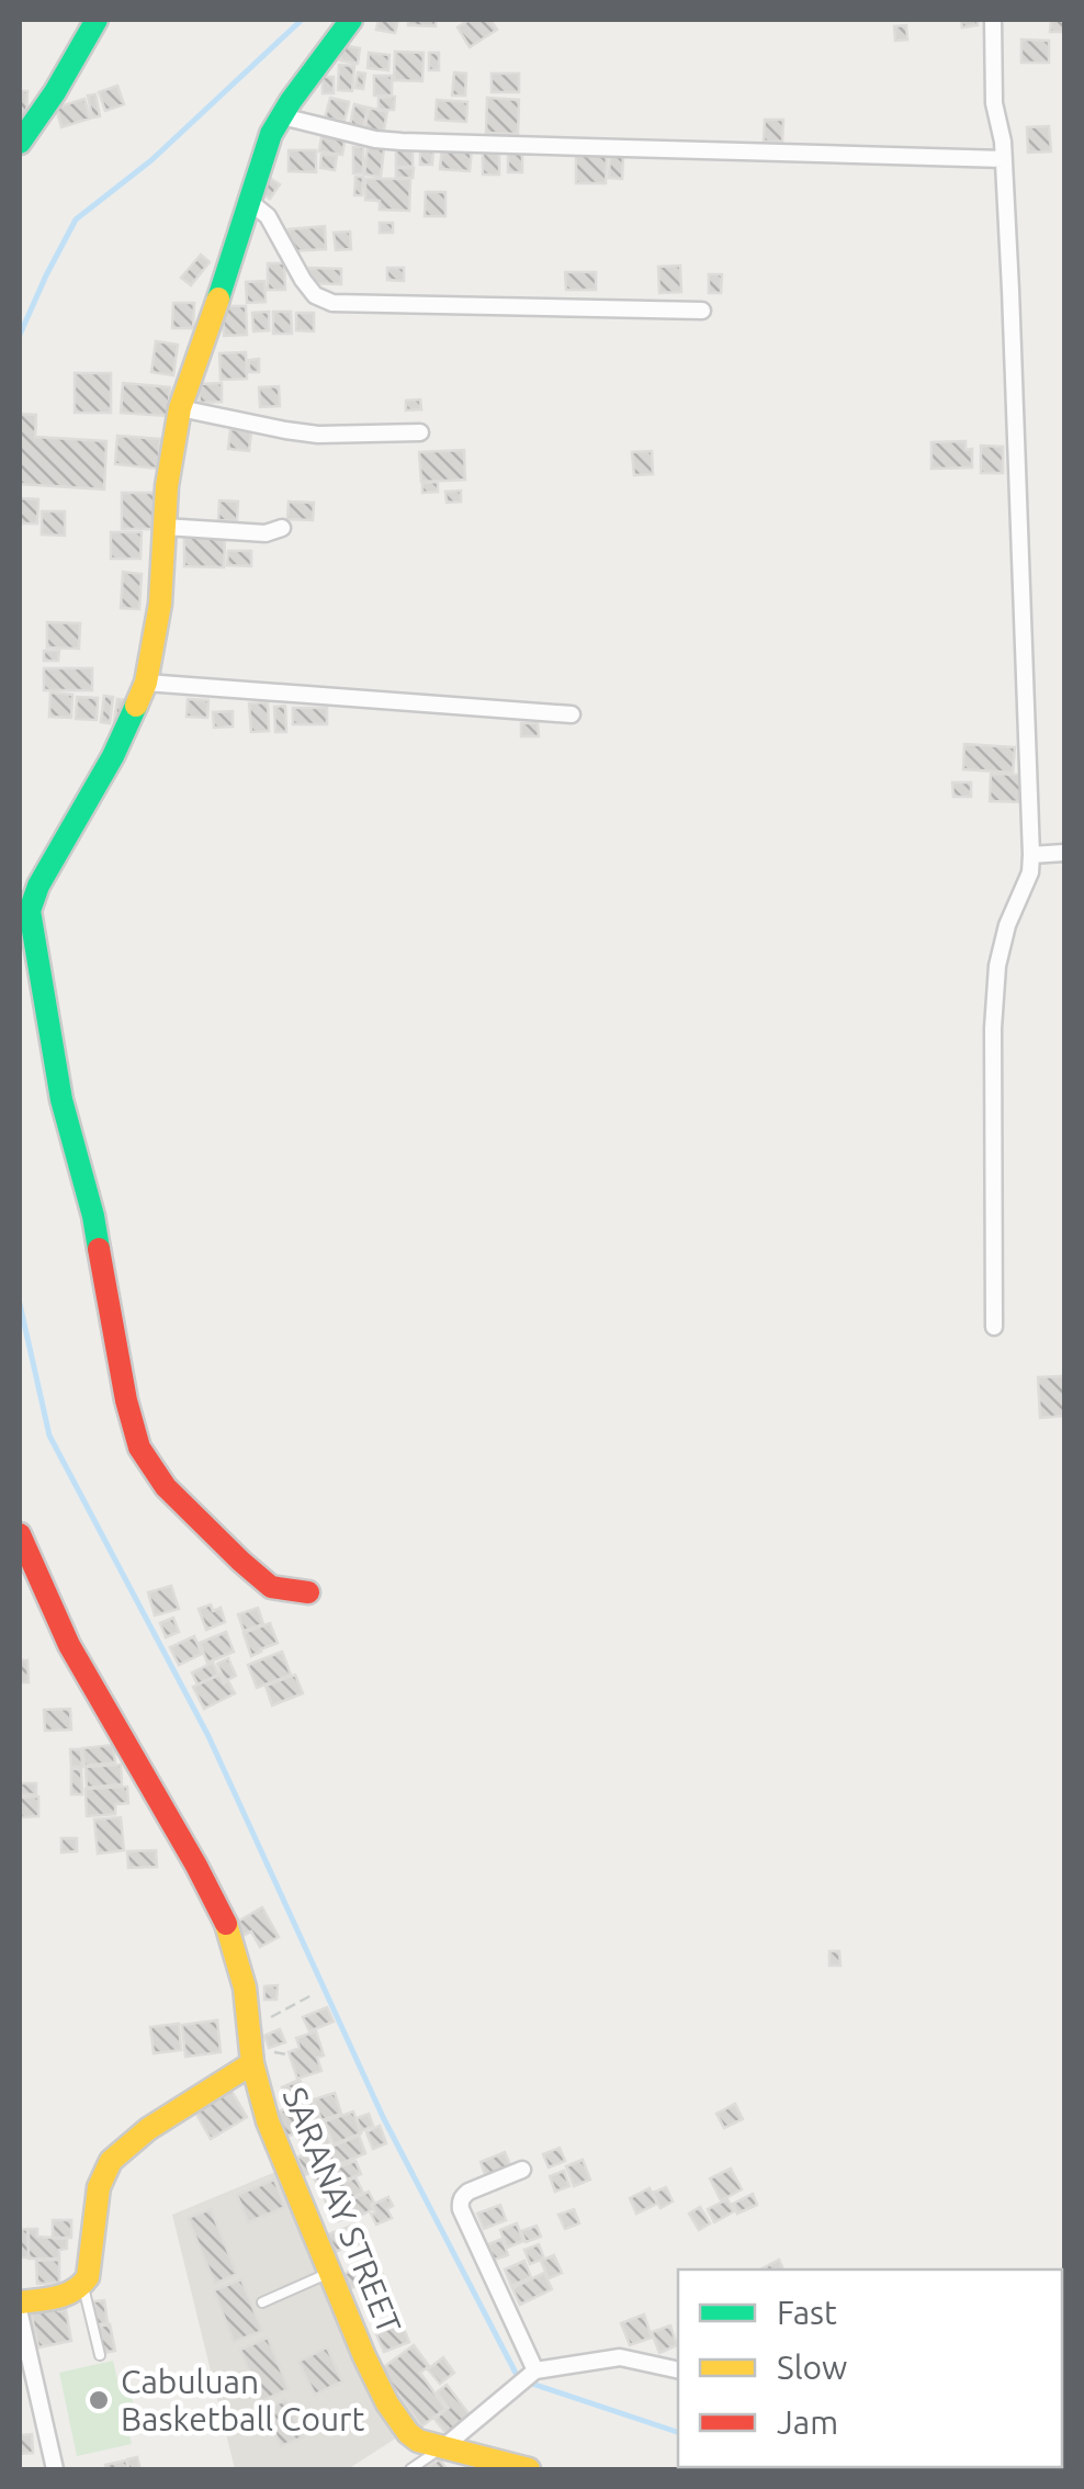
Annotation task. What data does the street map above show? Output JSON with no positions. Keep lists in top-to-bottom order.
{
  "streets": {
    "street": ["SARANAY STREET"]
  },
  "places": ["Cabuluan Basketball Court"],
  "legend": ["Fast", "Slow", "Jam"]
}
